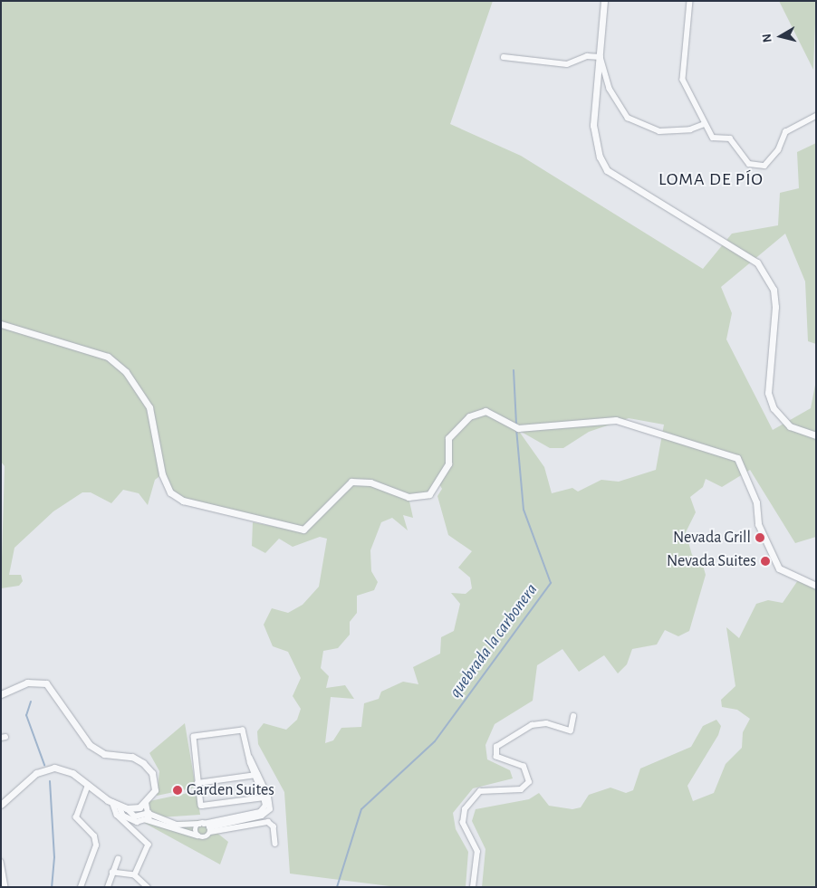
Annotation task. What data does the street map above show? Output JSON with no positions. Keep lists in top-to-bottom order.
{
  "districts": ["LOMA DE PÍO"],
  "water": ["quebrada la carbonera"],
  "places": ["Nevada Grill", "Nevada Suites", "Garden Suites"],
  "north": "left"
}
